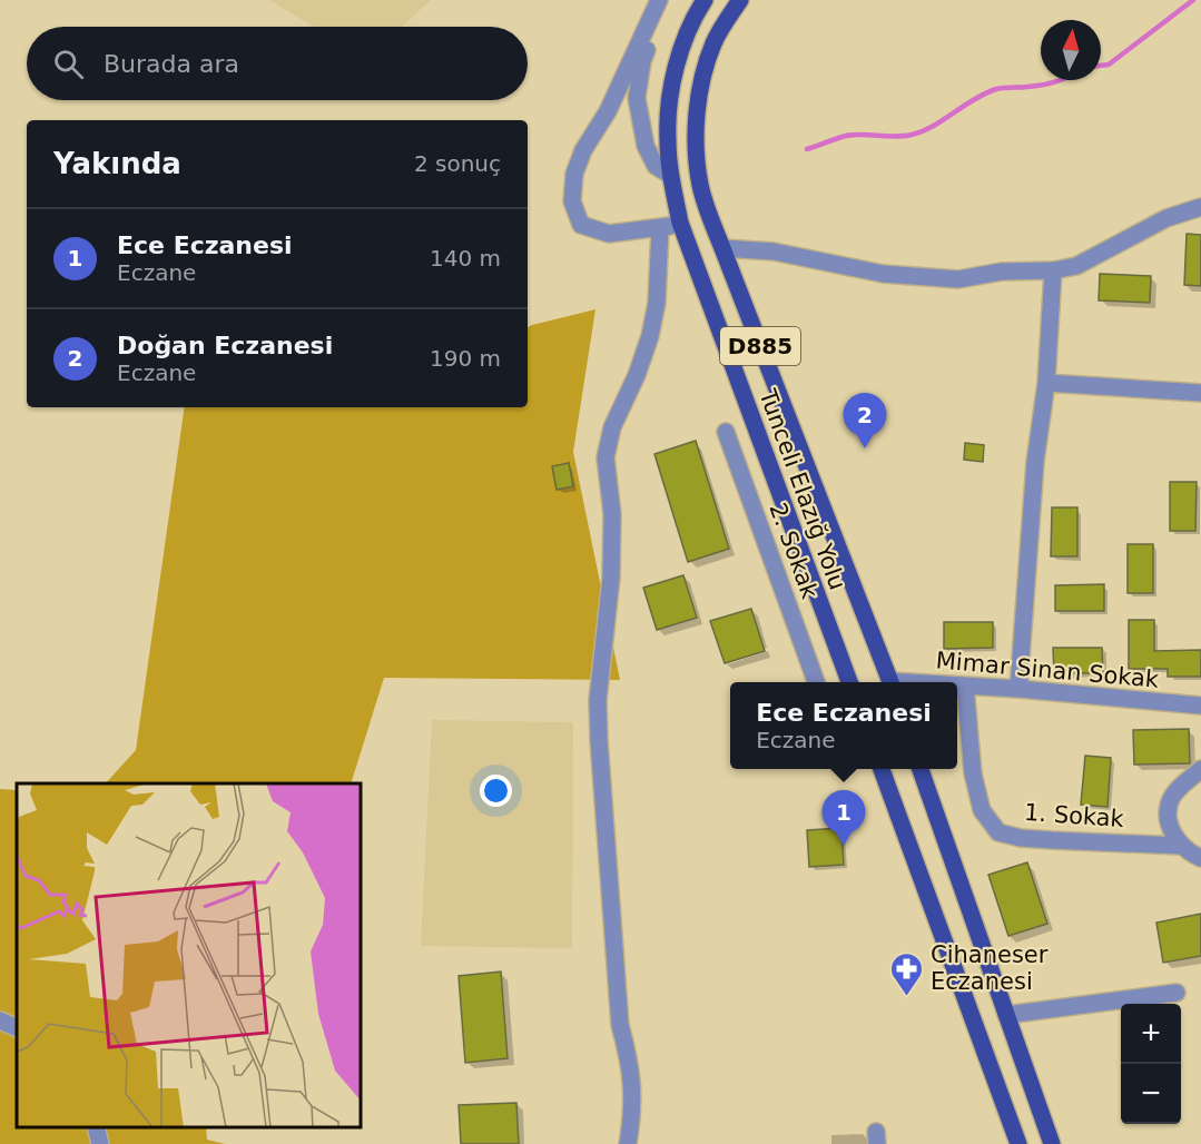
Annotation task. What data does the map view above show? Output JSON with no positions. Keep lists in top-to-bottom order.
{
  "streets": {
    "main road": ["D885", "Tunceli Elazığ Yolu"],
    "street": ["2. Sokak", "Mimar Sinan Sokak", "1. Sokak"]
  },
  "crossings": [
    ["Mimar Sinan Sokak", "1. Sokak"]
  ],
  "places": {
    "pharmacy": ["Cihaneser Eczanesi"]
  },
  "north": "top",
  "page": {
    "search": "Burada ara",
    "heading": ["Yakında", "2 sonuç"],
    "list": [
      {
        "mark": "1",
        "name": "Ece Eczanesi",
        "note": "Eczane",
        "value": "140 m"
      },
      {
        "mark": "2",
        "name": "Doğan Eczanesi",
        "note": "Eczane",
        "value": "190 m"
      }
    ],
    "pins": ["2", "1"],
    "popup": ["Ece Eczanesi", "Eczane"],
    "map_buttons": ["+", "−"]
  }
}
